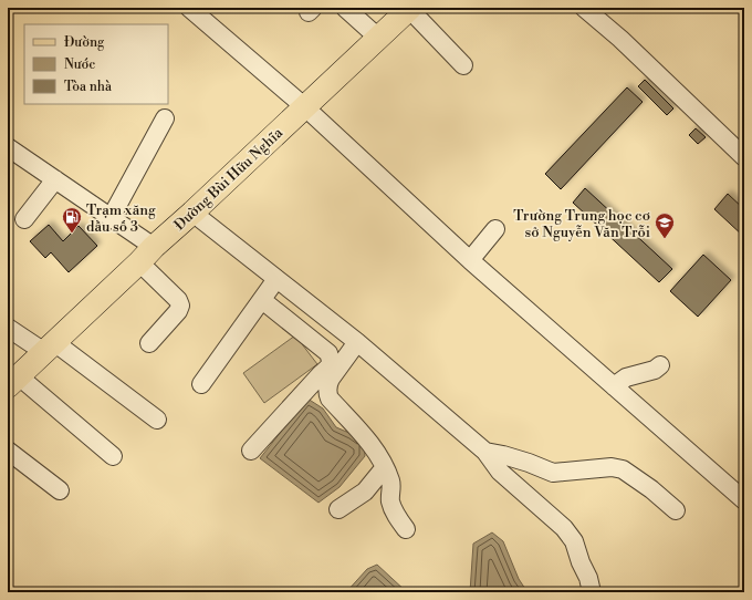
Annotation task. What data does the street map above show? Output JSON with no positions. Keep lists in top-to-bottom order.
{
  "streets": {
    "main road": ["Đường Bùi Hữu Nghĩa"]
  },
  "places": {
    "fuel station": ["Trạm xăng dầu số 3"],
    "school or university": ["Trường Trung học cơ sở Nguyễn Văn Trỗi"]
  },
  "legend": ["Đường", "Nước", "Tòa nhà"]
}
